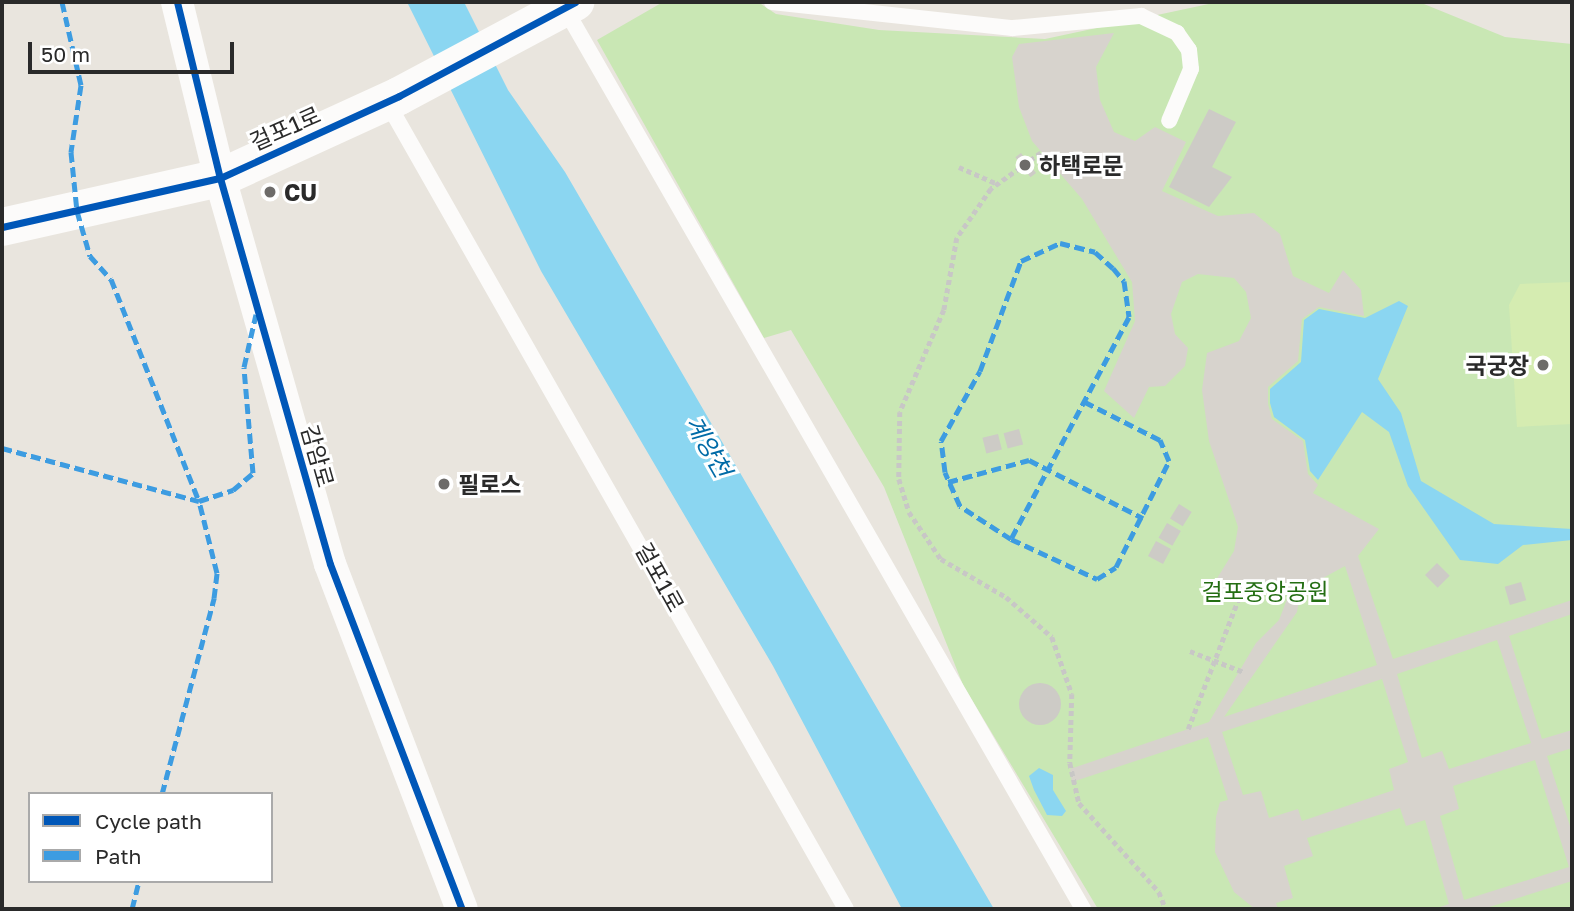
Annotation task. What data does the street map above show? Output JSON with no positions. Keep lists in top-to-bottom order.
{
  "streets": {
    "street": ["걸포1로", "감암로"]
  },
  "crossings": [
    ["걸포1로", "감암로"]
  ],
  "water": ["계양천"],
  "parks": ["걸포중앙공원"],
  "places": [
    "하택로문",
    "CU",
    "국궁장",
    "필로스"
  ],
  "legend": ["Cycle path", "Path"],
  "scale_bar": "50 m"
}
